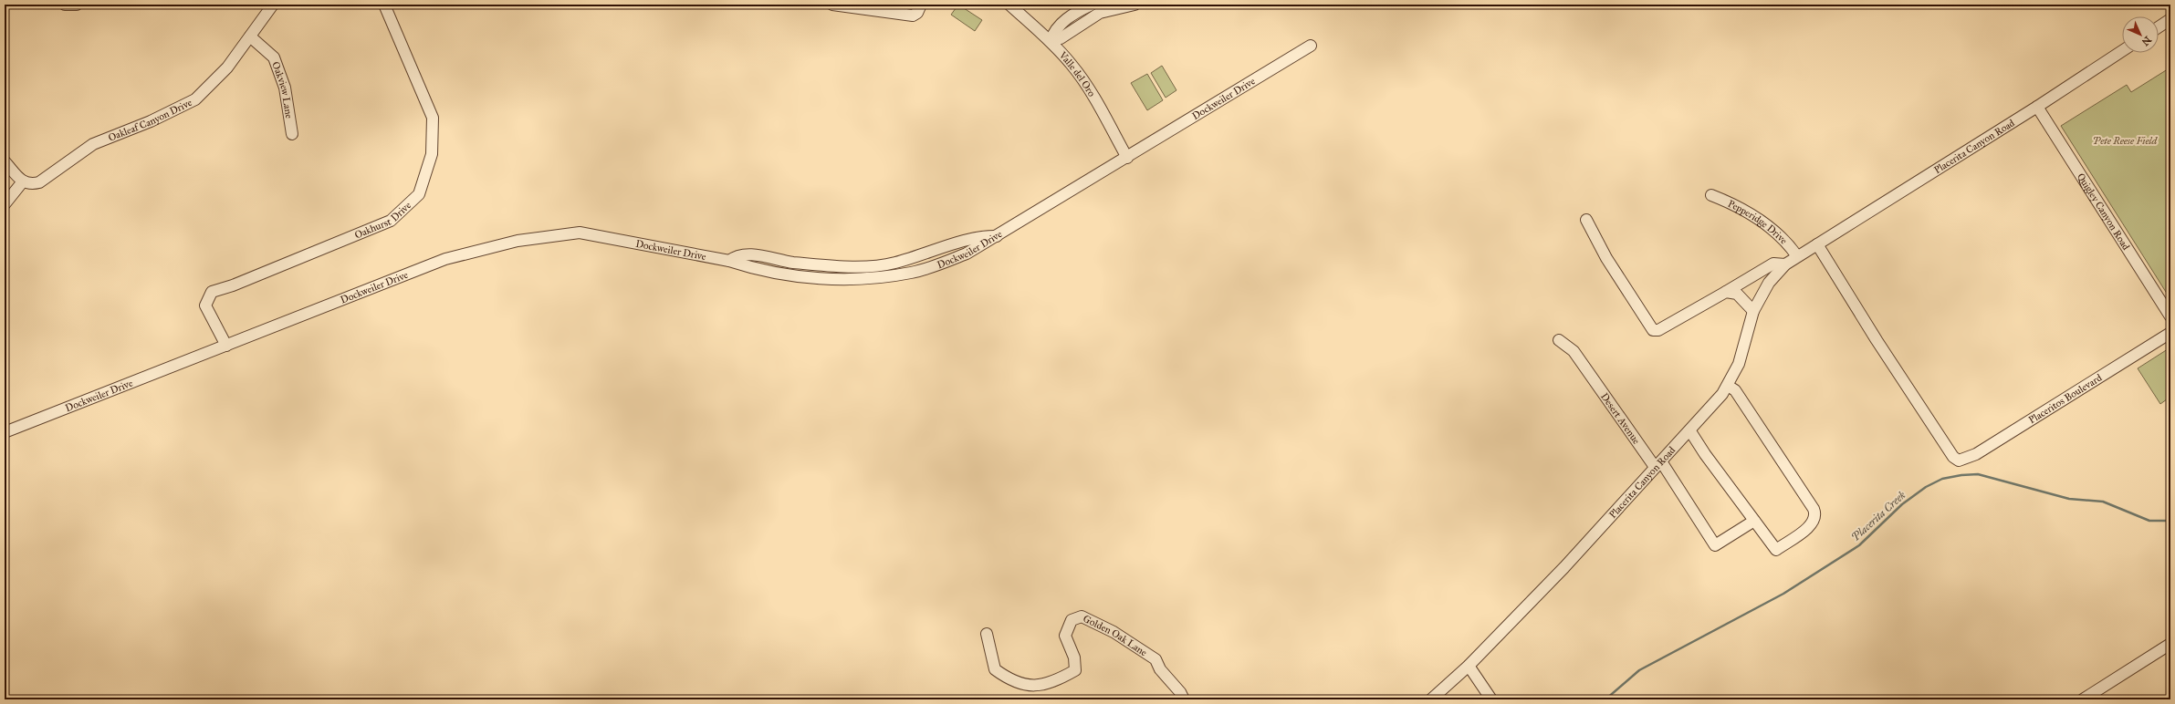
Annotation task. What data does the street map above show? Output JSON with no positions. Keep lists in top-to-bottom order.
{
  "streets": {
    "street": [
      "Valle del Oro",
      "Oakview Lane",
      "Dockweiler Drive",
      "Oakleaf Canyon Drive",
      "Placerita Canyon Road",
      "Quigley Canyon Road",
      "Oakhurst Drive",
      "Pepperidge Drive",
      "Placeritos Boulevard",
      "Desert Avenue",
      "Golden Oak Lane"
    ]
  },
  "crossings": [
    ["Valle del Oro", "Dockweiler Drive"],
    ["Oakview Lane", "Oakleaf Canyon Drive"],
    ["Dockweiler Drive", "Oakhurst Drive"],
    ["Placerita Canyon Road", "Quigley Canyon Road"],
    ["Placerita Canyon Road", "Pepperidge Drive"],
    ["Placerita Canyon Road", "Placeritos Boulevard"],
    ["Placerita Canyon Road", "Desert Avenue"]
  ],
  "water": ["Placerita Creek"],
  "parks": ["Pete Reese Field"],
  "north": "bottom right"
}
